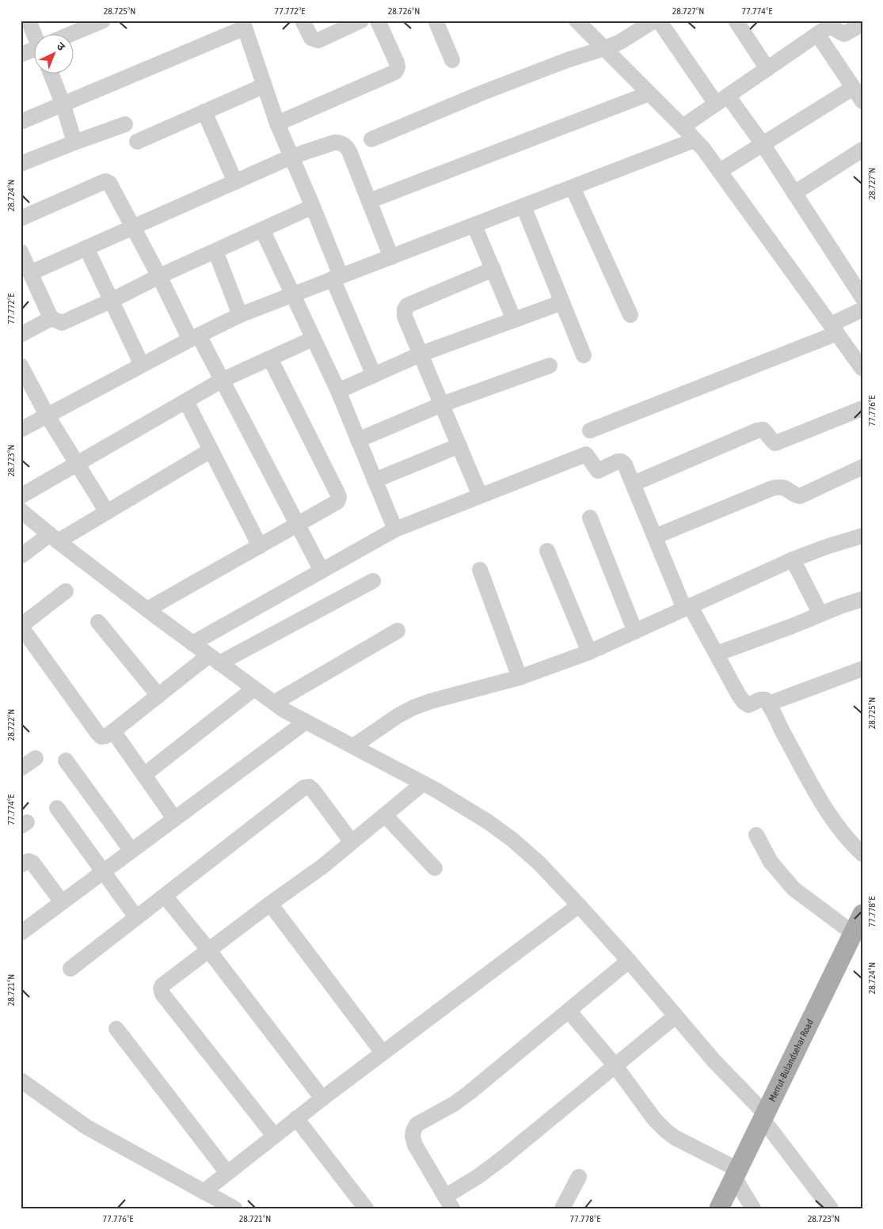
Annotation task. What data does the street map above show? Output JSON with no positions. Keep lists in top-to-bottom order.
{
  "streets": {
    "main road": ["Merrut-Bulandsehar Road"]
  },
  "north": "top right",
  "coordinates": [
    "28.725°N",
    "77.772°E",
    "28.726°N",
    "28.727°N",
    "77.774°E",
    "28.724°N",
    "77.776°E",
    "28.723°N",
    "28.722°N",
    "77.778°E",
    "28.721°N"
  ]
}
